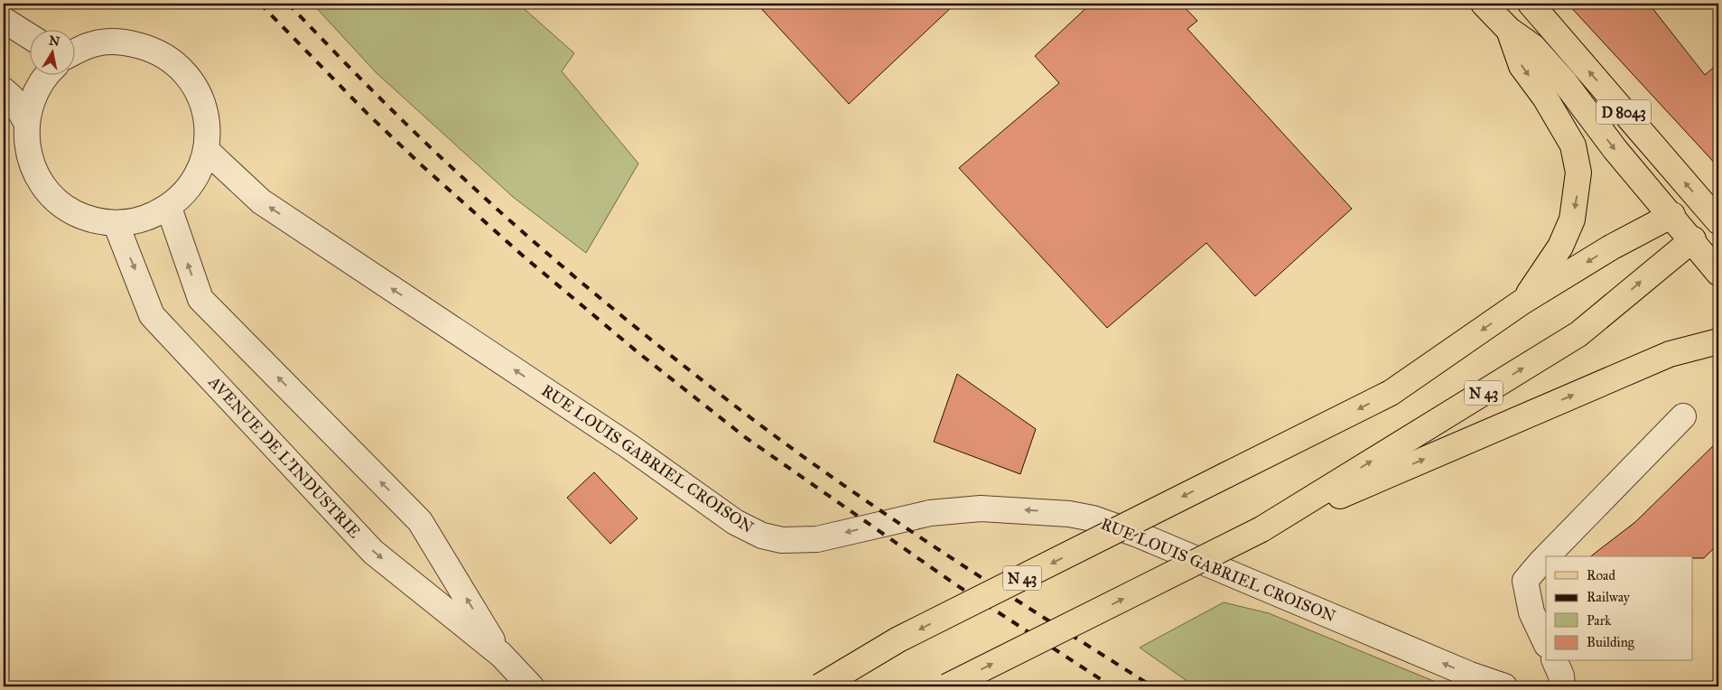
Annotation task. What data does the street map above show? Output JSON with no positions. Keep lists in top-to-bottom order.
{
  "streets": {
    "main road": ["D 8043", "N 43"],
    "street": ["AVENUE DE L'INDUSTRIE", "RUE LOUIS GABRIEL CROISON"]
  },
  "crossings": [
    ["D 8043", "N 43"]
  ],
  "one_way": ["RUE LOUIS GABRIEL CROISON"],
  "legend": [
    "Road",
    "Railway",
    "Park",
    "Building"
  ],
  "north": "top"
}
